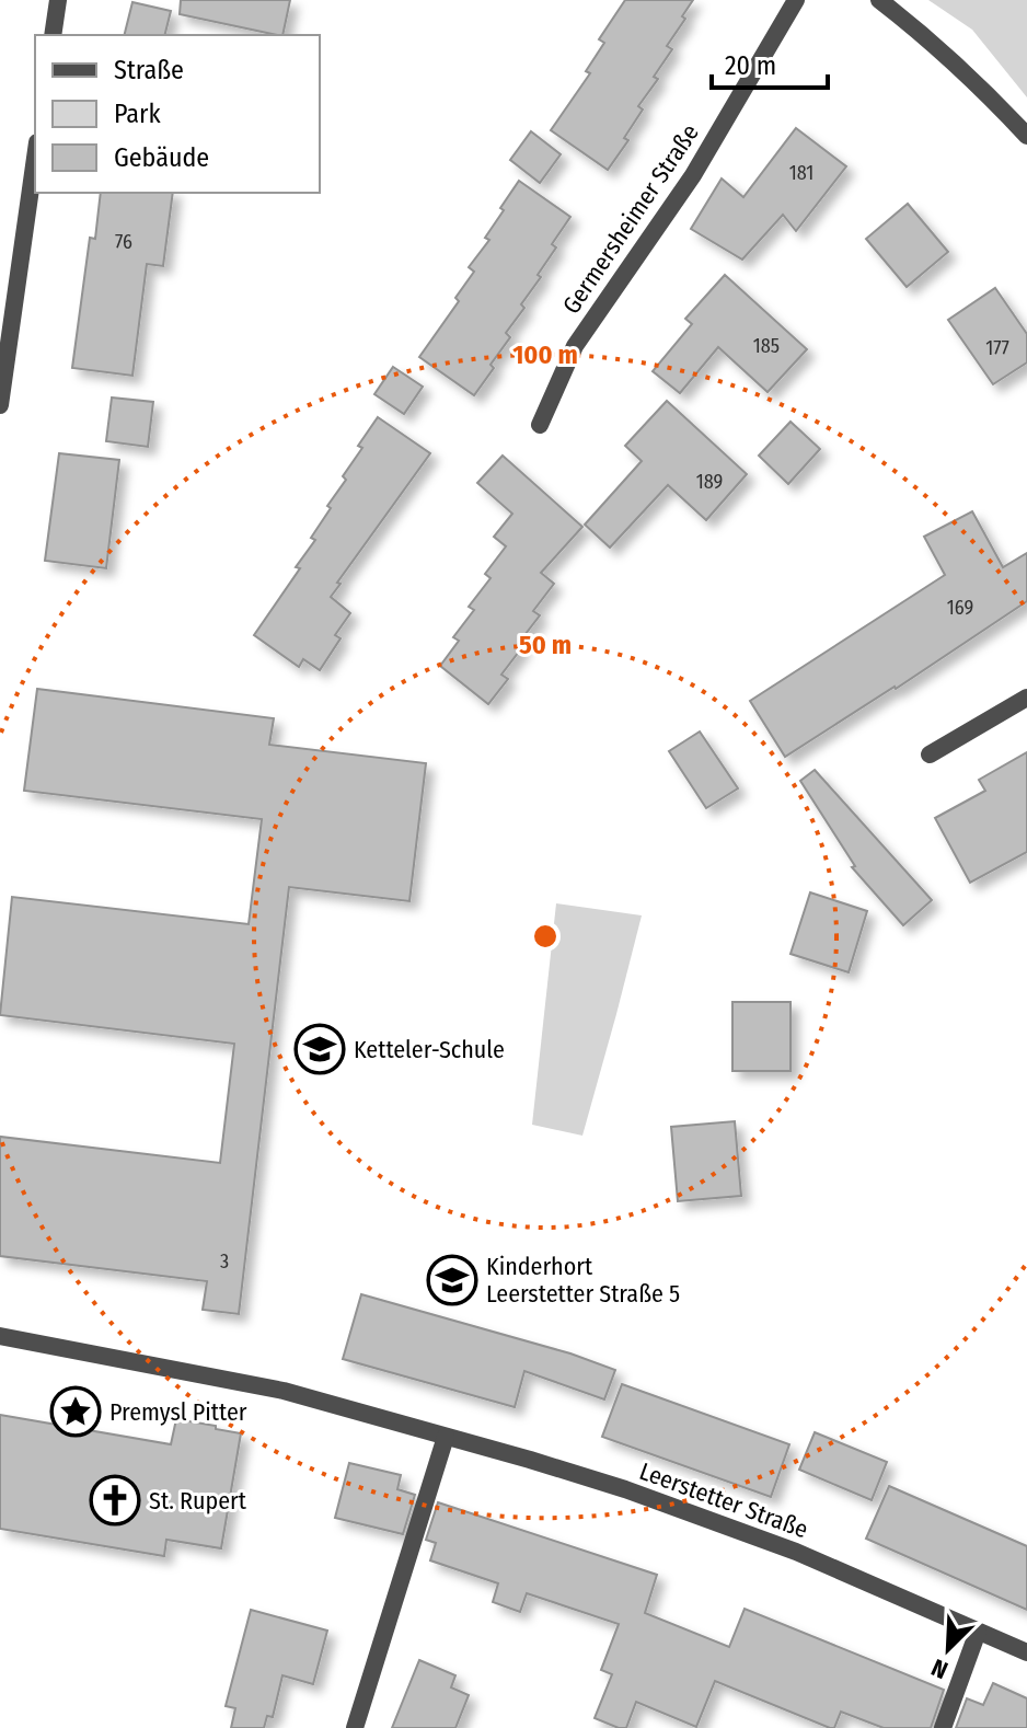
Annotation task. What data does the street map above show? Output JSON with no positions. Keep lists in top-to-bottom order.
{
  "streets": {
    "street": ["Germersheimer Straße", "Leerstetter Straße"]
  },
  "places": {
    "school or university": ["Ketteler-Schule", "Kinderhort Leerstetter Straße 5"],
    "place": ["Premysl Pitter"],
    "church": ["St. Rupert"]
  },
  "house_numbers": [
    "181",
    "76",
    "185",
    "177",
    "189",
    "169",
    "3"
  ],
  "legend": ["Straße", "Park", "Gebäude"],
  "scale_bar": "20 m",
  "north": "bottom left",
  "rings": ["100 m", "50 m"]
}
